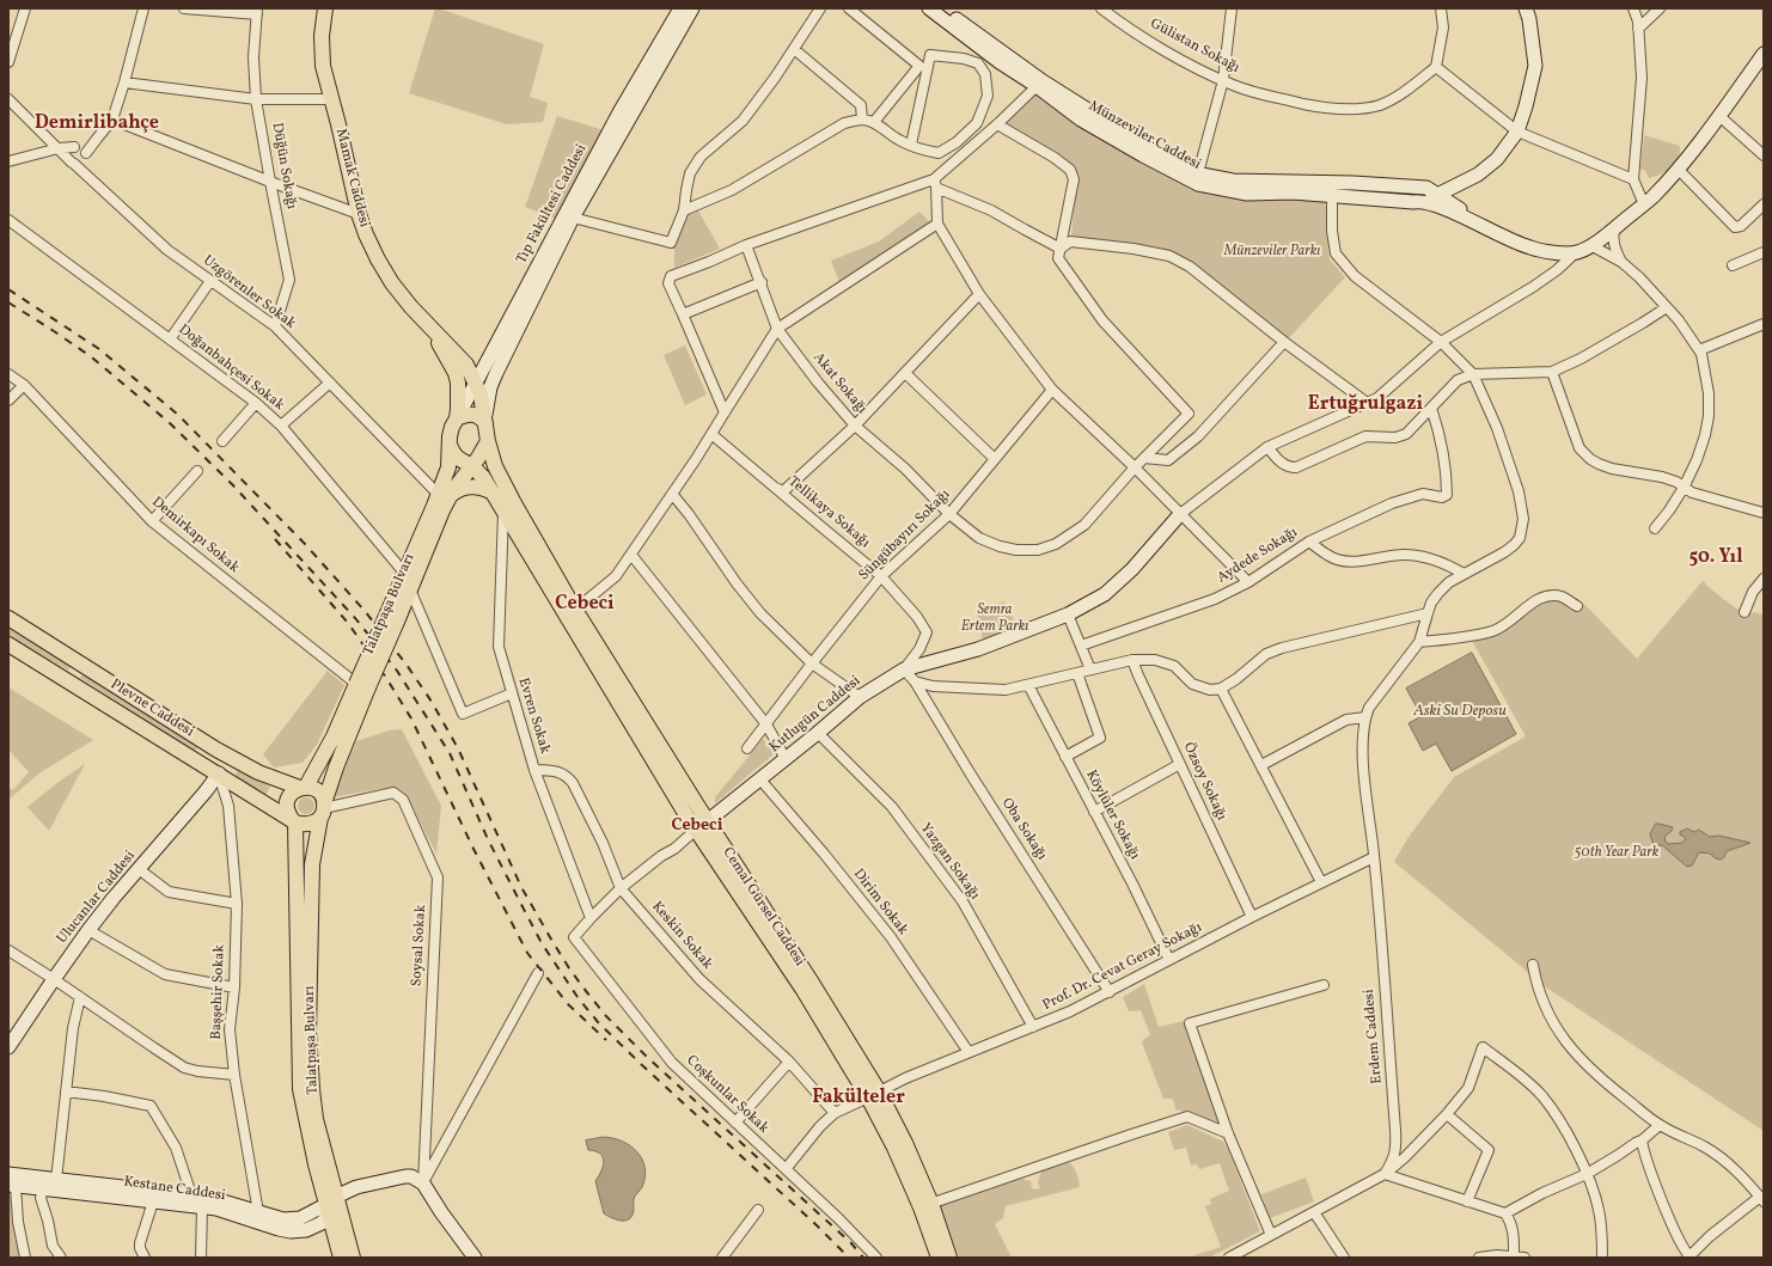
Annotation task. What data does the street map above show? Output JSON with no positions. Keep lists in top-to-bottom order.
{
  "streets": {
    "main road": [
      "Münzeviler Caddesi",
      "Mamak Caddesi",
      "Tıp Fakültesi Caddesi",
      "Talatpaşa Bulvarı",
      "Plevne Caddesi",
      "Kutlugün Caddesi",
      "Ulucanlar Caddesi",
      "Cemal Gürsel Caddesi",
      "Kestane Caddesi"
    ],
    "street": [
      "Gülistan Sokağı",
      "Düğün Sokağı",
      "Uzgörenler Sokak",
      "Doğanbahçesi Sokak",
      "Akat Sokağı",
      "Tellikaya Sokağı",
      "Demirkapı Sokak",
      "Süngübayırı Sokağı",
      "Aydede Sokağı",
      "Evren Sokak",
      "Özsoy Sokağı",
      "Köylüler Sokağı",
      "Oba Sokağı",
      "Yazgan Sokağı",
      "Dirim Sokak",
      "Keskin Sokak",
      "Soysal Sokak",
      "Prof. Dr. Cevat Geray Sokağı",
      "Başşehir Sokak",
      "Erdem Caddesi",
      "Coşkunlar Sokak"
    ]
  },
  "crossings": [
    ["Düğün Sokağı", "Uzgörenler Sokak"],
    ["Mamak Caddesi", "Tıp Fakültesi Caddesi"],
    ["Mamak Caddesi", "Talatpaşa Bulvarı"],
    ["Mamak Caddesi", "Cemal Gürsel Caddesi"],
    ["Tıp Fakültesi Caddesi", "Talatpaşa Bulvarı"],
    ["Tıp Fakültesi Caddesi", "Cemal Gürsel Caddesi"],
    ["Uzgörenler Sokak", "Talatpaşa Bulvarı"],
    ["Doğanbahçesi Sokak", "Talatpaşa Bulvarı"],
    ["Akat Sokağı", "Süngübayırı Sokağı"],
    ["Tellikaya Sokağı", "Süngübayırı Sokağı"],
    ["Tellikaya Sokağı", "Kutlugün Caddesi"],
    ["Tellikaya Sokağı", "Oba Sokağı"],
    ["Demirkapı Sokak", "Talatpaşa Bulvarı"],
    ["Talatpaşa Bulvarı", "Plevne Caddesi"],
    ["Talatpaşa Bulvarı", "Cemal Gürsel Caddesi"],
    ["Talatpaşa Bulvarı", "Soysal Sokak"],
    ["Talatpaşa Bulvarı", "Kestane Caddesi"],
    ["Plevne Caddesi", "Ulucanlar Caddesi"],
    ["Plevne Caddesi", "Soysal Sokak"],
    ["Plevne Caddesi", "Başşehir Sokak"],
    ["Kutlugün Caddesi", "Oba Sokağı"],
    ["Kutlugün Caddesi", "Yazgan Sokağı"],
    ["Kutlugün Caddesi", "Dirim Sokak"],
    ["Kutlugün Caddesi", "Cemal Gürsel Caddesi"],
    ["Evren Sokak", "Cemal Gürsel Caddesi"],
    ["Evren Sokak", "Keskin Sokak"],
    ["Evren Sokak", "Coşkunlar Sokak"],
    ["Özsoy Sokağı", "Prof. Dr. Cevat Geray Sokağı"],
    ["Köylüler Sokağı", "Prof. Dr. Cevat Geray Sokağı"],
    ["Oba Sokağı", "Prof. Dr. Cevat Geray Sokağı"],
    ["Yazgan Sokağı", "Prof. Dr. Cevat Geray Sokağı"],
    ["Ulucanlar Caddesi", "Başşehir Sokak"],
    ["Dirim Sokak", "Prof. Dr. Cevat Geray Sokağı"],
    ["Cemal Gürsel Caddesi", "Prof. Dr. Cevat Geray Sokağı"],
    ["Keskin Sokak", "Prof. Dr. Cevat Geray Sokağı"],
    ["Prof. Dr. Cevat Geray Sokağı", "Erdem Caddesi"],
    ["Prof. Dr. Cevat Geray Sokağı", "Coşkunlar Sokak"],
    ["Başşehir Sokak", "Kestane Caddesi"]
  ],
  "districts": [
    "Demirlibahçe",
    "Ertuğrulgazi",
    "50. Yıl",
    "Cebeci",
    "Cebeci",
    "Fakülteler"
  ],
  "water": ["Aski Su Deposu"],
  "parks": ["Münzeviler Parkı", "Semra Ertem Parkı", "50th Year Park"]
}
